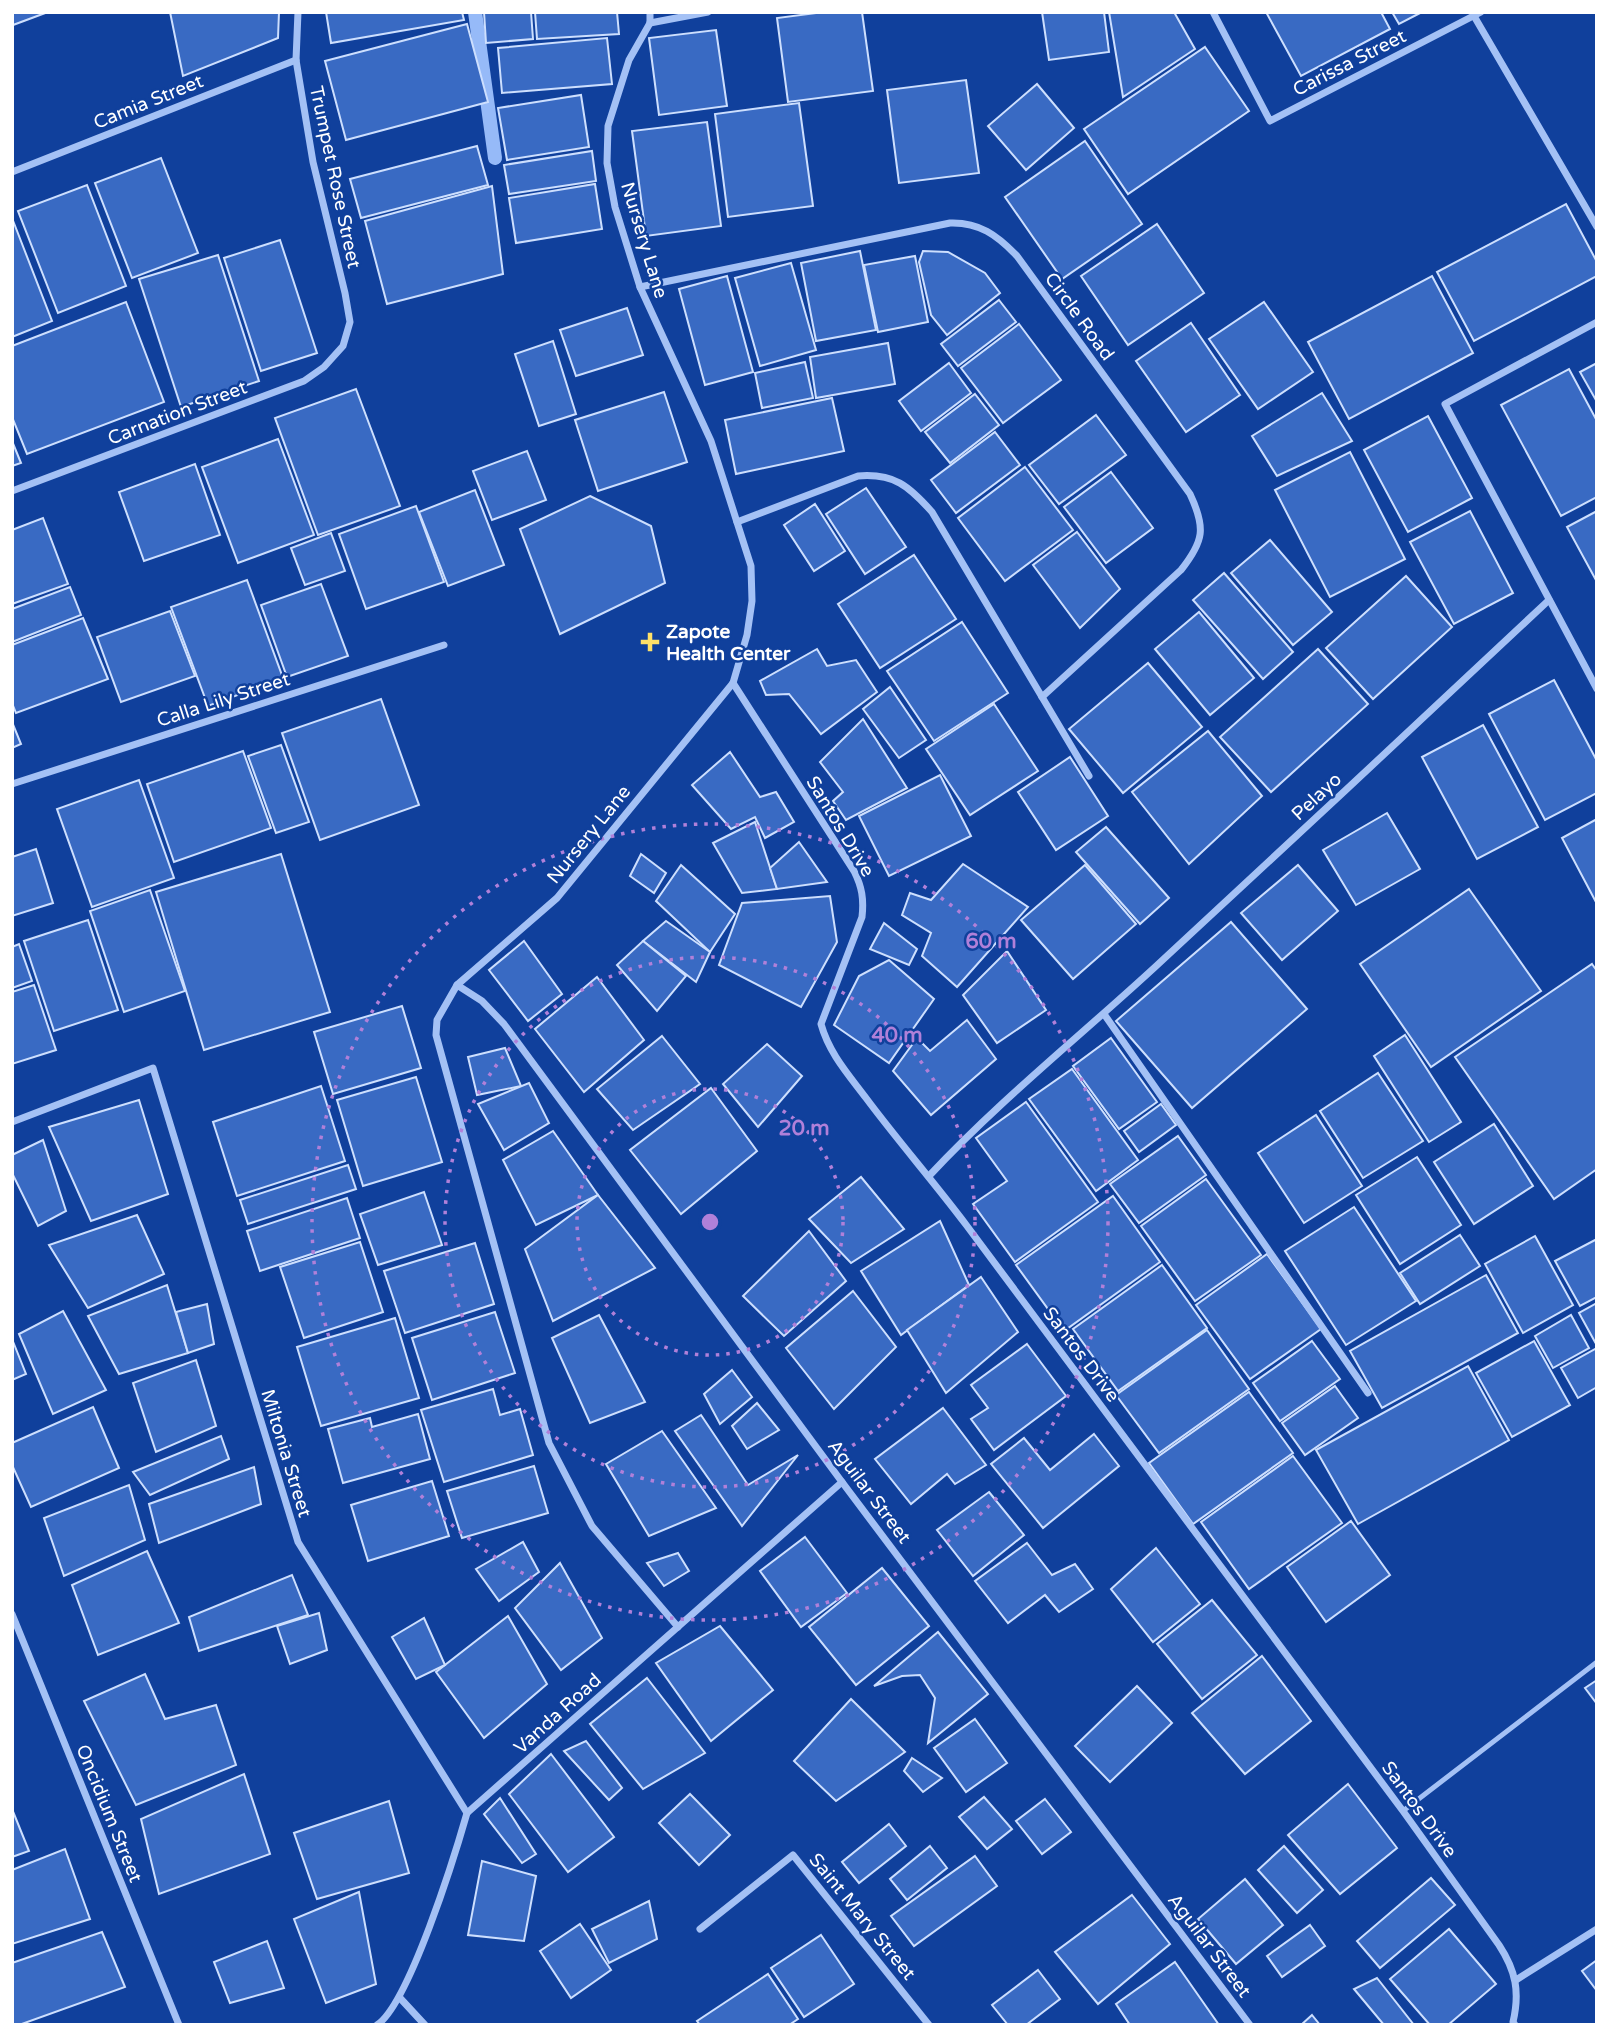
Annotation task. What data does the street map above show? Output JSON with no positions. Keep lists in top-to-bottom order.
{
  "streets": {
    "street": [
      "Carissa Street",
      "Camia Street",
      "Trumpet Rose Street",
      "Nursery Lane",
      "Circle Road",
      "Carnation Street",
      "Calla Lily Street",
      "Pelayo",
      "Santos Drive",
      "Miltonia Street",
      "Aguilar Street",
      "Vanda Road",
      "Oncidium Street",
      "Saint Mary Street"
    ]
  },
  "crossings": [
    ["Camia Street", "Trumpet Rose Street"],
    ["Trumpet Rose Street", "Carnation Street"],
    ["Nursery Lane", "Circle Road"],
    ["Nursery Lane", "Santos Drive"],
    ["Nursery Lane", "Aguilar Street"],
    ["Nursery Lane", "Vanda Road"],
    ["Pelayo", "Santos Drive"],
    ["Miltonia Street", "Vanda Road"],
    ["Aguilar Street", "Vanda Road"]
  ],
  "places": {
    "health": ["Zapote Health Center"]
  },
  "rings": ["60 m", "40 m", "20 m"]
}
